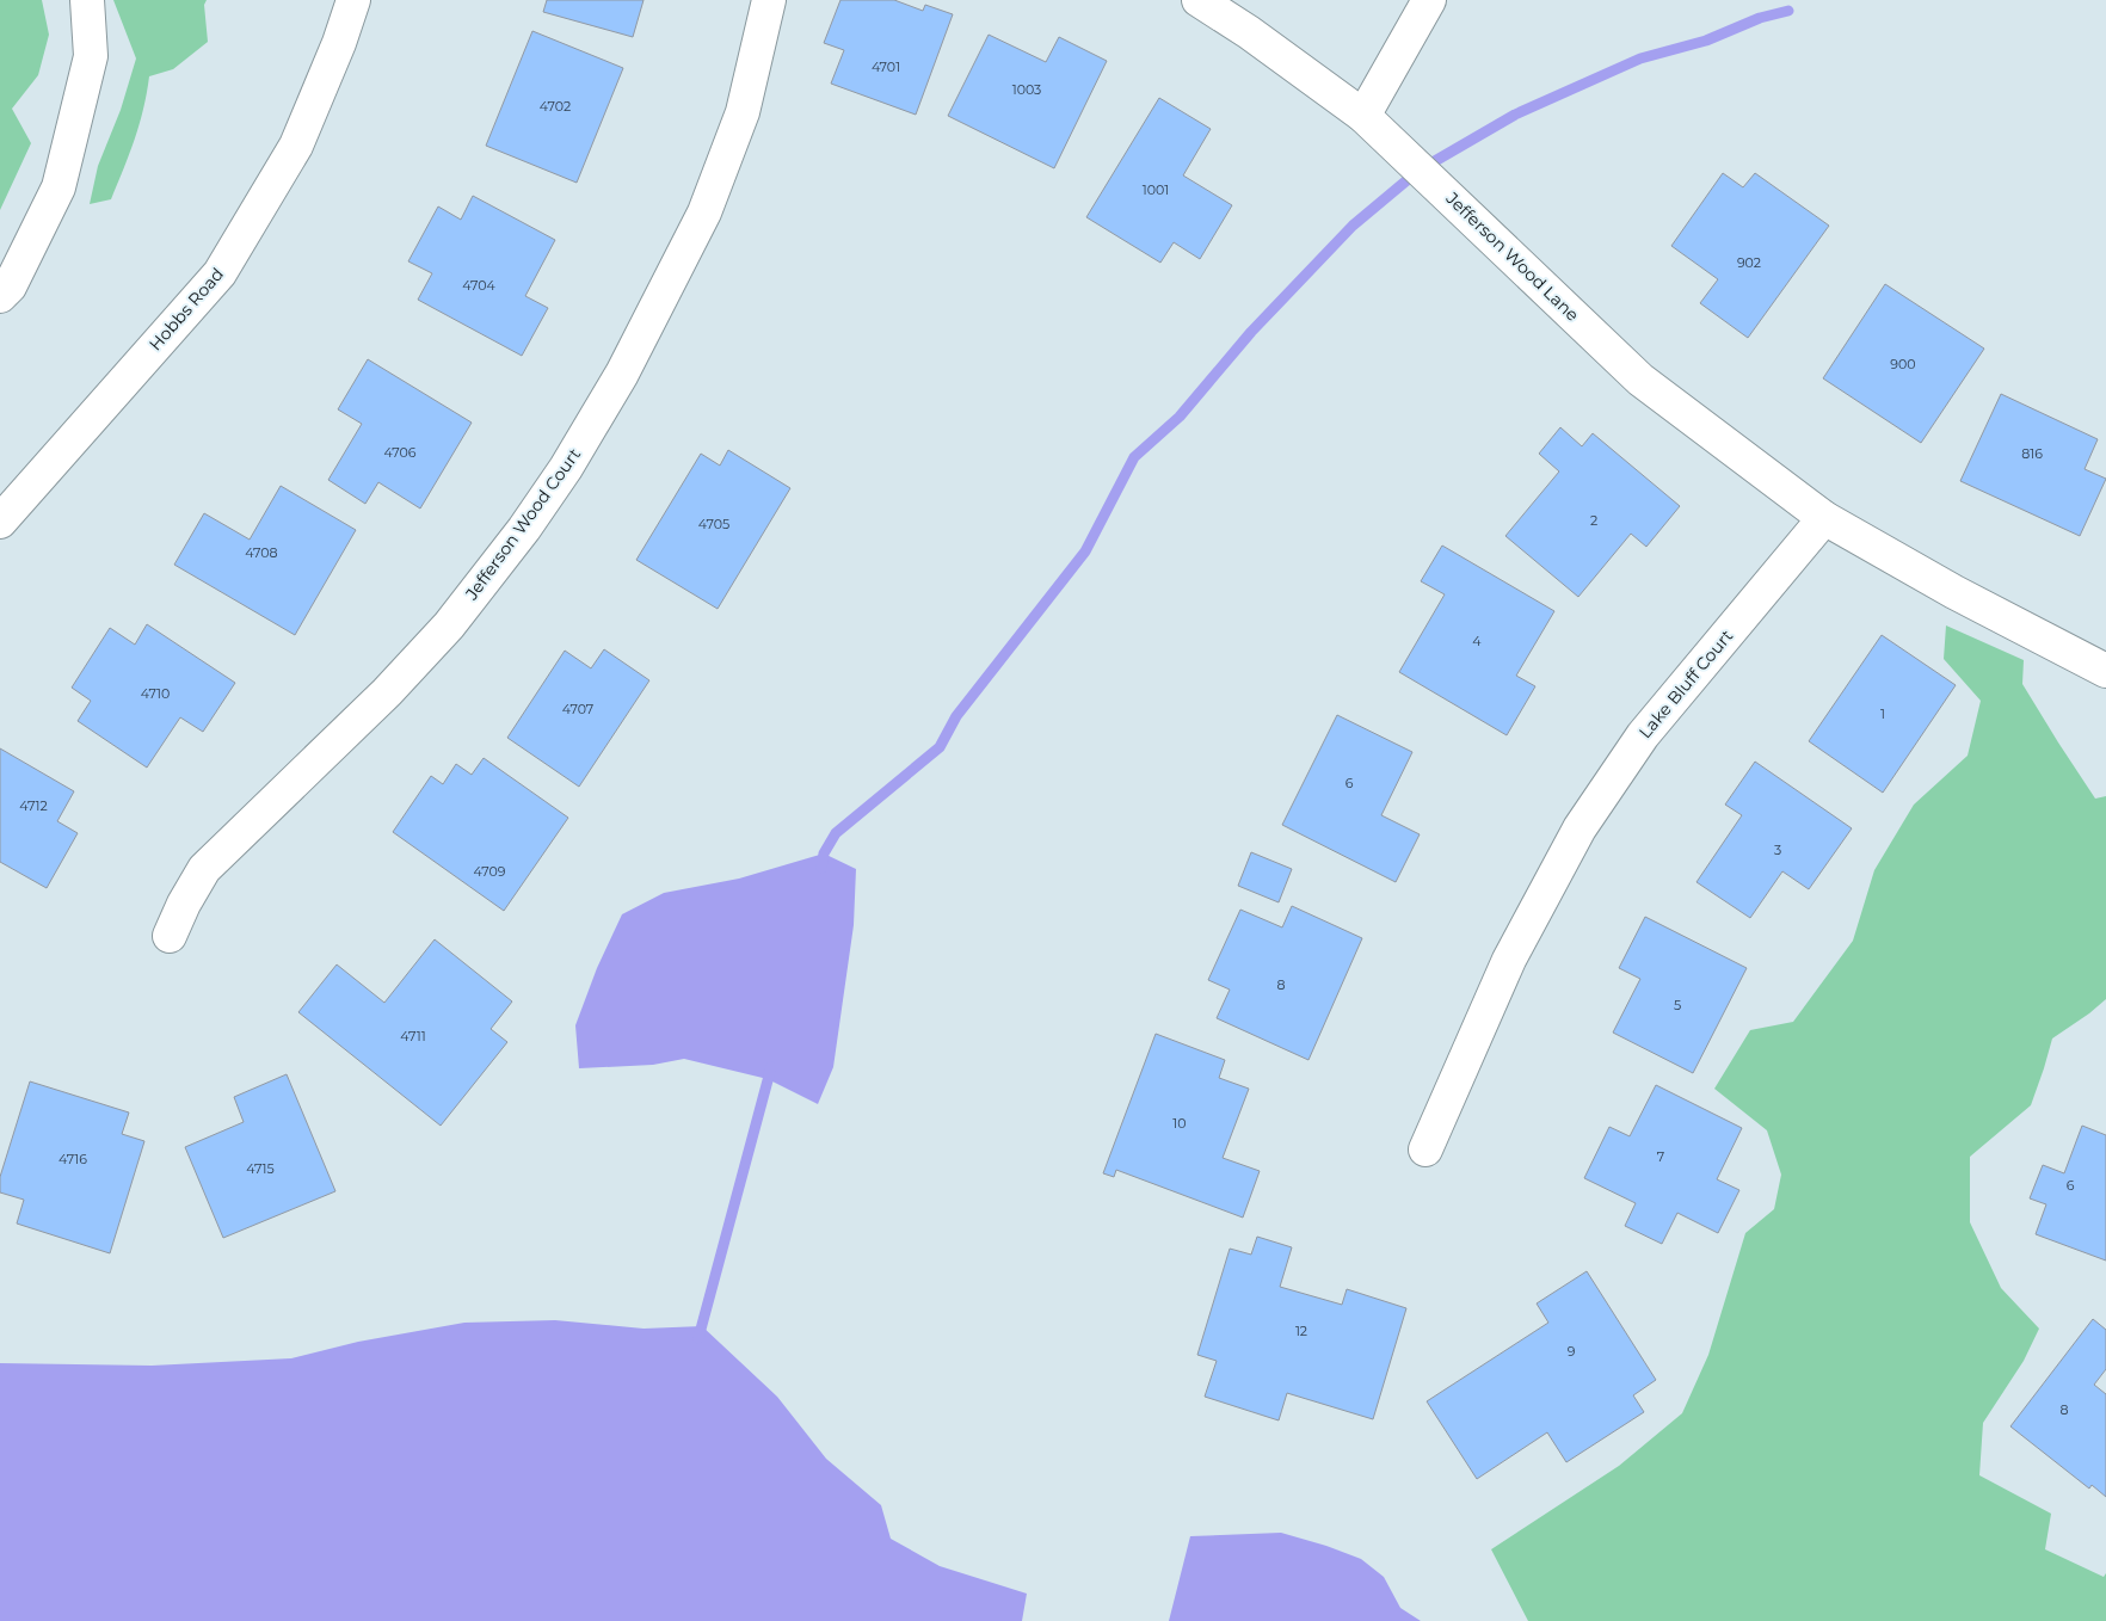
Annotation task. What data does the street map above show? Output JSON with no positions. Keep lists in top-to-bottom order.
{
  "streets": {
    "street": [
      "Jefferson Wood Lane",
      "Hobbs Road",
      "Jefferson Wood Court",
      "Lake Bluff Court"
    ]
  },
  "crossings": [
    ["Jefferson Wood Lane", "Lake Bluff Court"]
  ],
  "house_numbers": [
    "4701",
    "1003",
    "4702",
    "1001",
    "902",
    "4704",
    "900",
    "4706",
    "816",
    "2",
    "4705",
    "4708",
    "4",
    "4710",
    "4707",
    "1",
    "6",
    "4712",
    "3",
    "4709",
    "8",
    "5",
    "4711",
    "10",
    "7",
    "4716",
    "4715",
    "6",
    "12",
    "9",
    "8"
  ]
}
